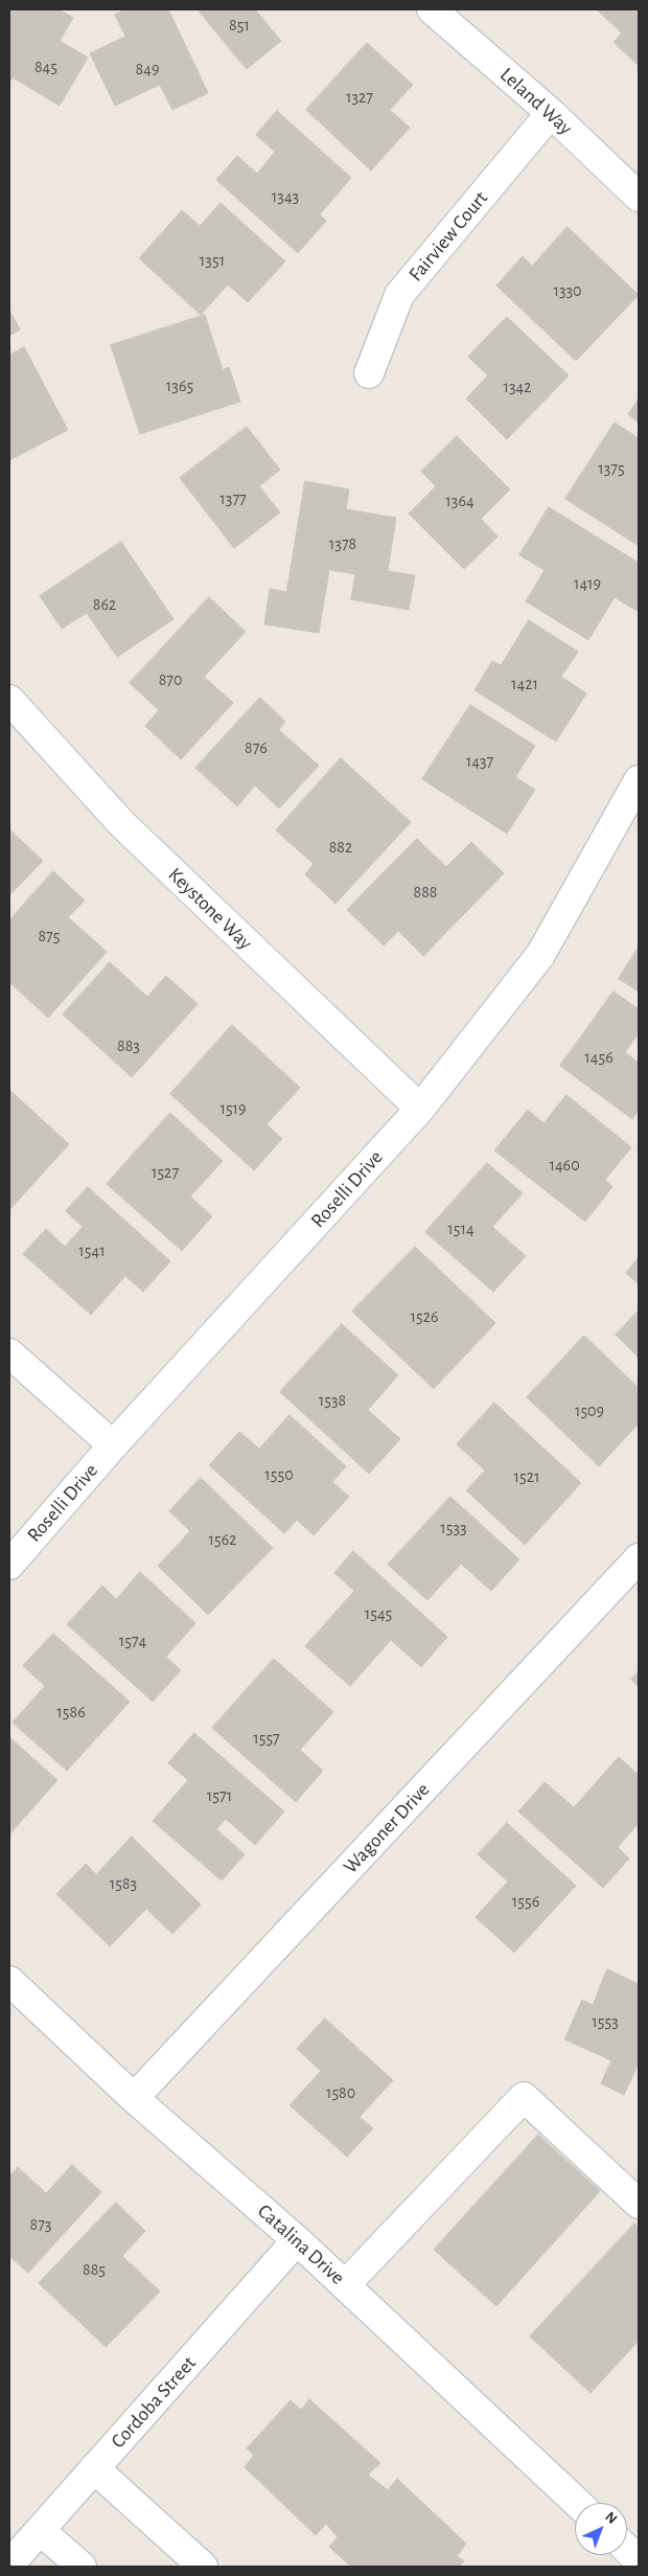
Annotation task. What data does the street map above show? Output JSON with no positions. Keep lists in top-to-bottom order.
{
  "streets": {
    "street": [
      "Leland Way",
      "Fairview Court",
      "Keystone Way",
      "Roselli Drive",
      "Wagoner Drive",
      "Catalina Drive",
      "Cordoba Street"
    ]
  },
  "crossings": [
    ["Leland Way", "Fairview Court"],
    ["Keystone Way", "Roselli Drive"],
    ["Wagoner Drive", "Catalina Drive"],
    ["Catalina Drive", "Cordoba Street"]
  ],
  "house_numbers": [
    "851",
    "845",
    "849",
    "1327",
    "1343",
    "1351",
    "1330",
    "1365",
    "1342",
    "1375",
    "1377",
    "1364",
    "1378",
    "1419",
    "862",
    "870",
    "1421",
    "876",
    "1437",
    "882",
    "888",
    "875",
    "883",
    "1456",
    "1519",
    "1460",
    "1527",
    "1514",
    "1541",
    "1526",
    "1538",
    "1509",
    "1550",
    "1521",
    "1533",
    "1562",
    "1545",
    "1574",
    "1586",
    "1557",
    "1571",
    "1583",
    "1556",
    "1553",
    "1580",
    "873",
    "885"
  ],
  "north": "top right"
}
